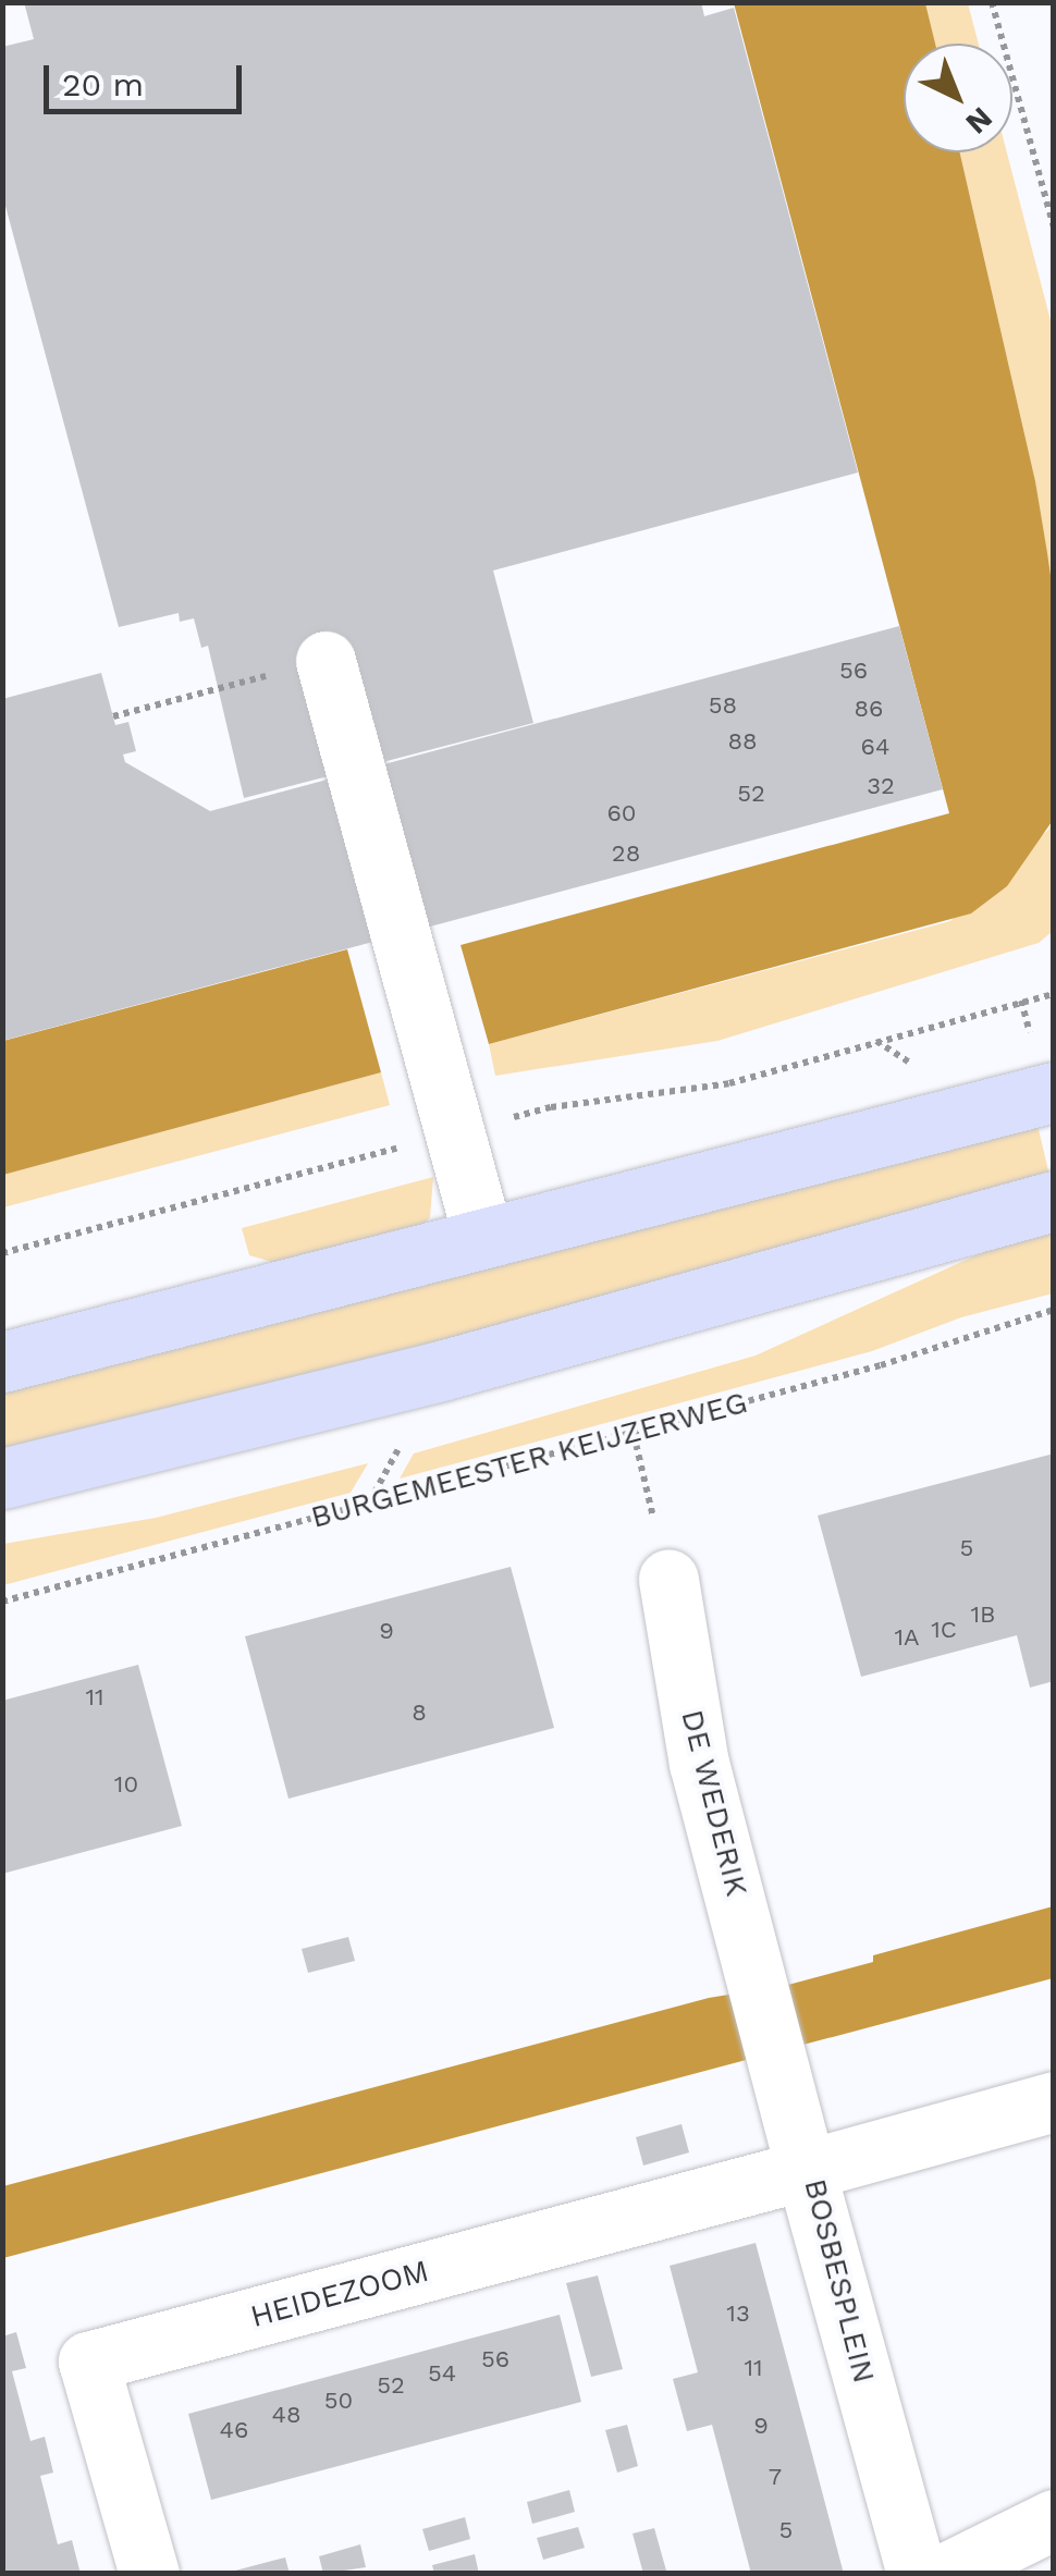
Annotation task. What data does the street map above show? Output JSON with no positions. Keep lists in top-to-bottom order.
{
  "streets": {
    "street": ["DE WEDERIK", "BOSBESPLEIN", "HEIDEZOOM"],
    "path": ["BURGEMEESTER KEIJZERWEG"]
  },
  "crossings": [
    ["DE WEDERIK", "BOSBESPLEIN"],
    ["DE WEDERIK", "HEIDEZOOM"],
    ["BOSBESPLEIN", "HEIDEZOOM"]
  ],
  "house_numbers": [
    "56",
    "58",
    "86",
    "88",
    "64",
    "32",
    "52",
    "60",
    "28",
    "5",
    "1B",
    "1C",
    "9",
    "1A",
    "11",
    "8",
    "10",
    "13",
    "56",
    "11",
    "54",
    "52",
    "50",
    "48",
    "9",
    "46",
    "7",
    "5"
  ],
  "scale_bar": "20 m",
  "north": "bottom right"
}
